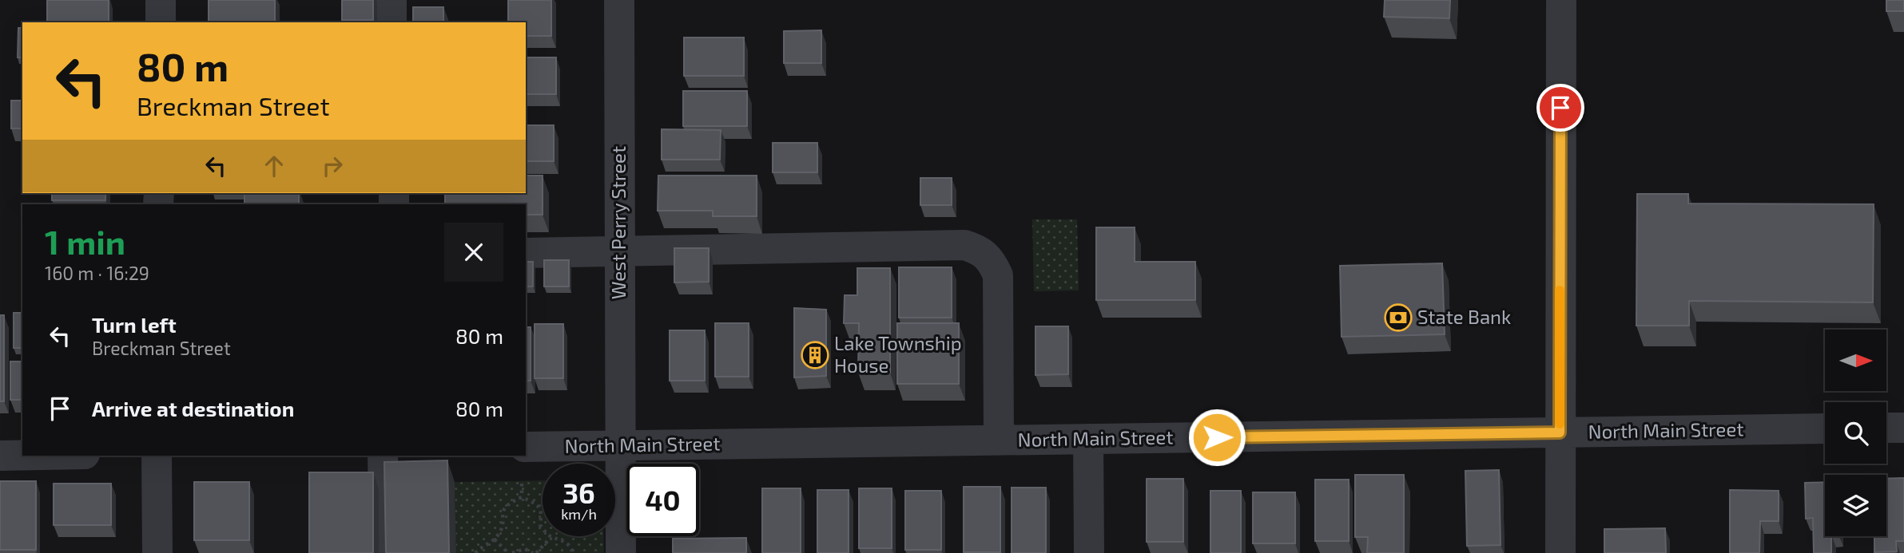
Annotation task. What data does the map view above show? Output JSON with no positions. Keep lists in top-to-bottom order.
{
  "streets": {
    "street": ["West Perry Street", "North Main Street"]
  },
  "crossings": [
    ["West Perry Street", "North Main Street"]
  ],
  "places": {
    "bank": ["State Bank"],
    "building": ["Lake Township House"]
  },
  "north": "right",
  "page": {
    "turn": ["80 m", "Breckman Street"],
    "heading": ["1 min", "160 m · 16:29"],
    "list": [
      {
        "name": "Turn left",
        "note": "Breckman Street",
        "value": "80 m"
      },
      {
        "name": "Arrive at destination",
        "value": "80 m"
      }
    ],
    "speed": "36 km/h",
    "limit": "40"
  }
}
